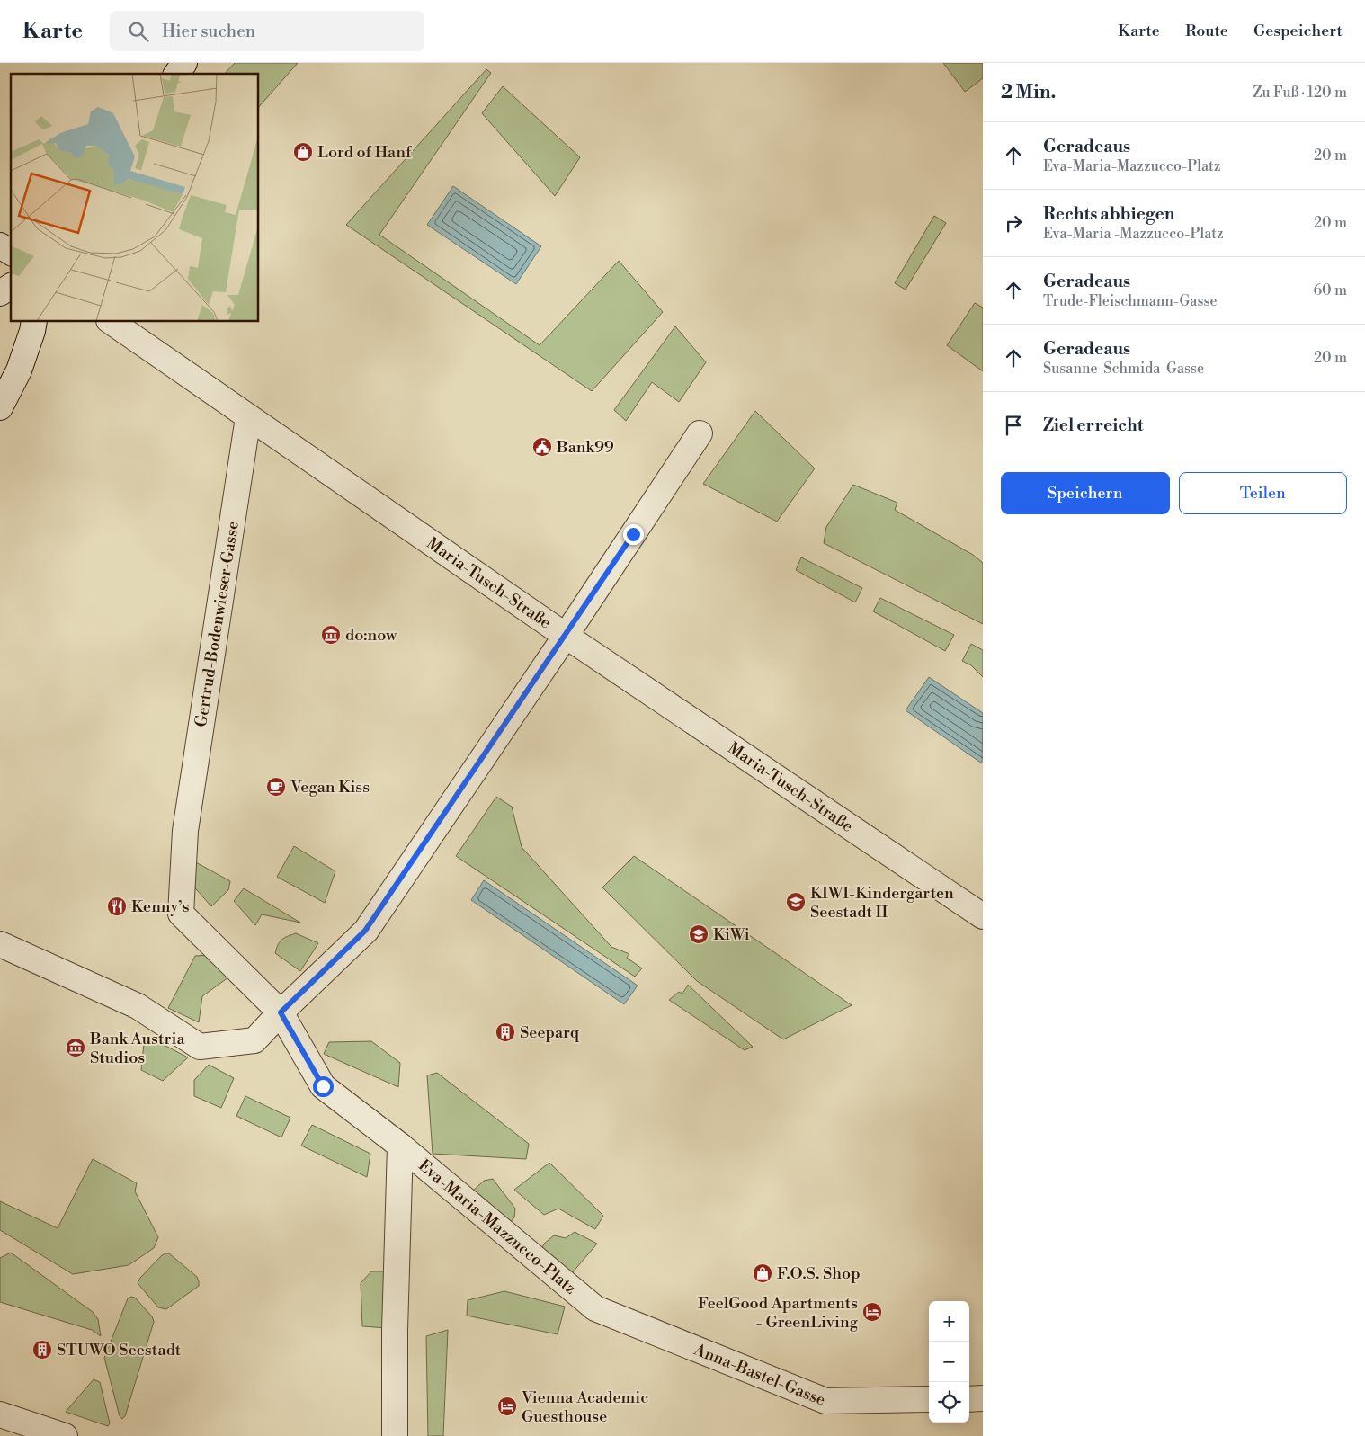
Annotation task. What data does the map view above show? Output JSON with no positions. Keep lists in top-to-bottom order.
{
  "streets": {
    "street": [
      "Maria-Tusch-Straße",
      "Gertrud-Bodenwieser-Gasse",
      "Eva-Maria-Mazzucco-Platz",
      "Anna-Bastel-Gasse"
    ]
  },
  "crossings": [
    ["Maria-Tusch-Straße", "Gertrud-Bodenwieser-Gasse"],
    ["Gertrud-Bodenwieser-Gasse", "Eva-Maria-Mazzucco-Platz"],
    ["Eva-Maria-Mazzucco-Platz", "Anna-Bastel-Gasse"]
  ],
  "places": {
    "shop": ["Lord of Hanf", "F.O.S. Shop"],
    "public building": ["Bank99"],
    "museum": ["do:now", "Bank Austria Studios"],
    "cafe": ["Vegan Kiss"],
    "school or university": ["KIWI-Kindergarten Seestadt II", "KiWi"],
    "restaurant": ["Kenny’s"],
    "building": ["Seeparq", "STUWO Seestadt"],
    "hotel": ["FeelGood Apartments - GreenLiving", "Vienna Academic Guesthouse"]
  },
  "page": {
    "header": "Karte",
    "search": "Hier suchen",
    "nav": ["Karte", "Route", "Gespeichert"],
    "heading": ["2 Min.", "Zu Fuß · 120 m"],
    "list": [
      ["Geradeaus", "Eva-Maria-Mazzucco-Platz", "20 m"],
      ["Rechts abbiegen", "Eva-Maria -Mazzucco-Platz", "20 m"],
      ["Geradeaus", "Trude-Fleischmann-Gasse", "60 m"],
      ["Geradeaus", "Susanne-Schmida-Gasse", "20 m"],
      "Ziel erreicht"
    ],
    "buttons": ["Speichern", "Teilen"],
    "map_buttons": ["+", "−"]
  }
}
